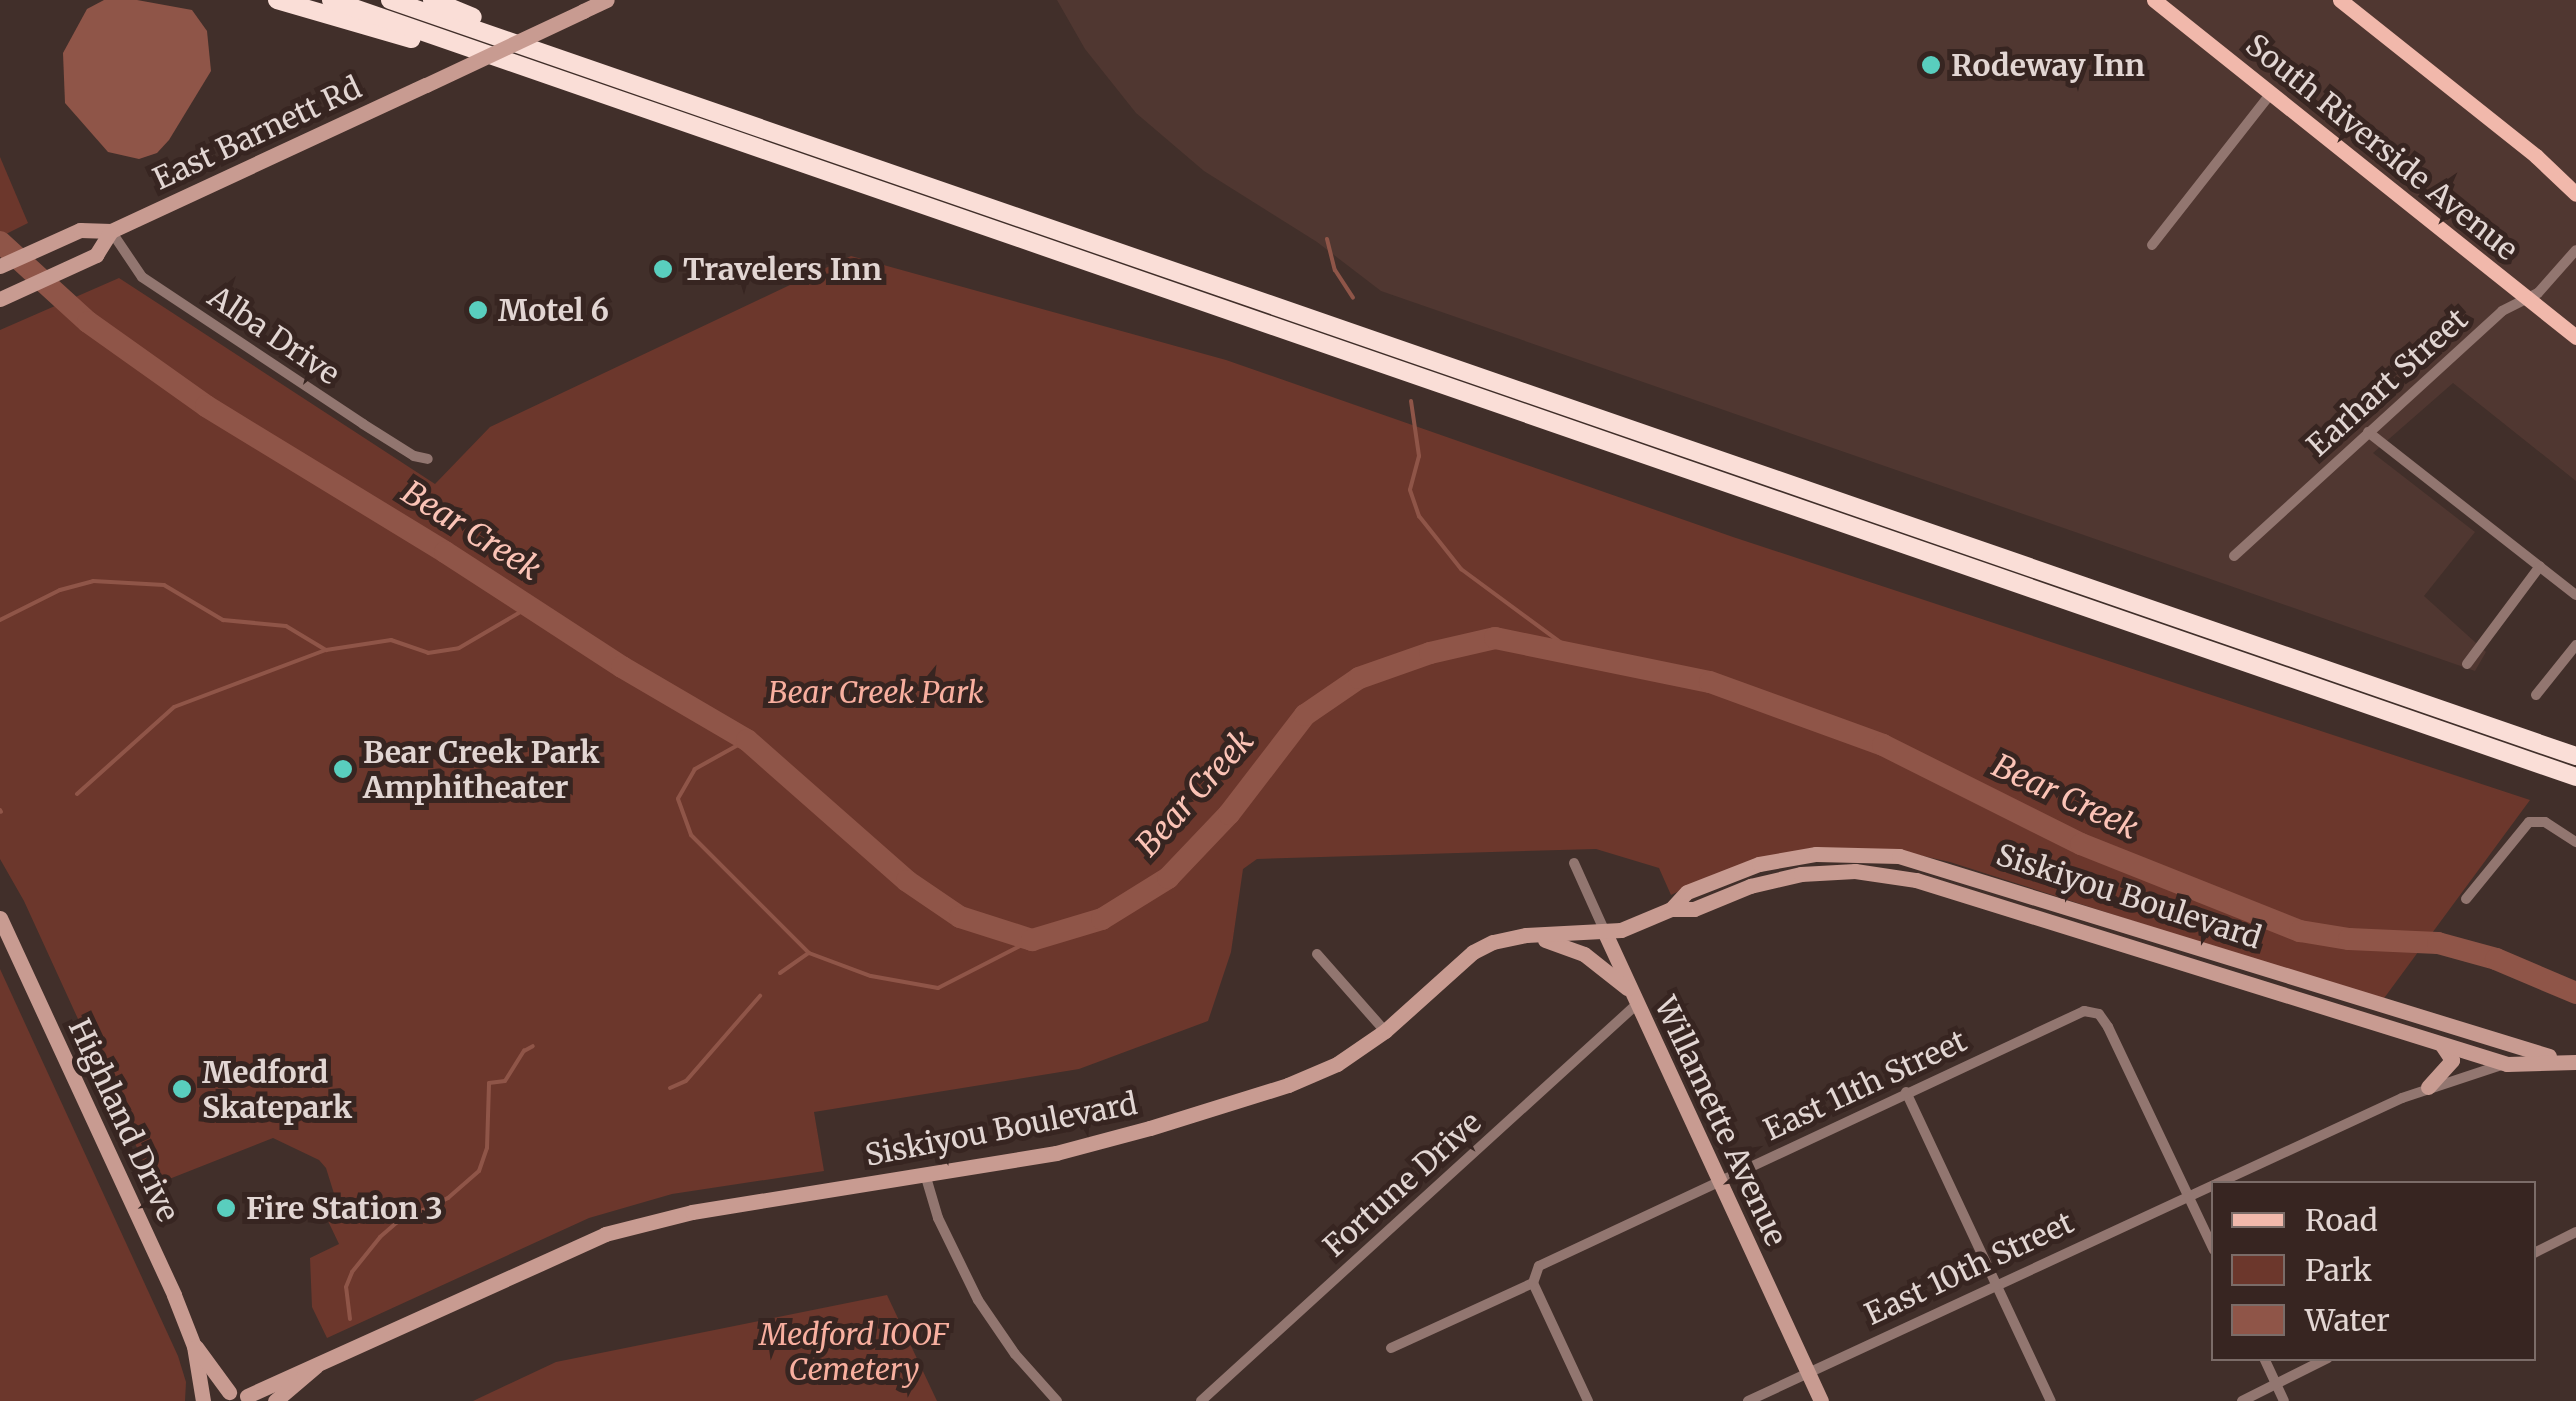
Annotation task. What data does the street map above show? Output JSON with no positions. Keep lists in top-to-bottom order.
{
  "streets": {
    "main road": ["South Riverside Avenue"],
    "street": [
      "East Barnett Rd",
      "Alba Drive",
      "Earhart Street",
      "Siskiyou Boulevard",
      "East 11th Street",
      "Highland Drive",
      "Willamette Avenue",
      "Fortune Drive",
      "East 10th Street"
    ]
  },
  "crossings": [
    ["East Barnett Rd", "Alba Drive"],
    ["South Riverside Avenue", "Earhart Street"],
    ["Siskiyou Boulevard", "Willamette Avenue"],
    ["Siskiyou Boulevard", "East 10th Street"],
    ["East 11th Street", "Willamette Avenue"],
    ["East 11th Street", "East 10th Street"],
    ["Willamette Avenue", "Fortune Drive"],
    ["Willamette Avenue", "East 10th Street"]
  ],
  "water": ["Bear Creek"],
  "parks": ["Bear Creek Park", "Medford IOOF Cemetery"],
  "places": [
    "Rodeway Inn",
    "Travelers Inn",
    "Motel 6",
    "Bear Creek Park Amphitheater",
    "Medford Skatepark",
    "Fire Station 3"
  ],
  "legend": ["Road", "Park", "Water"]
}
